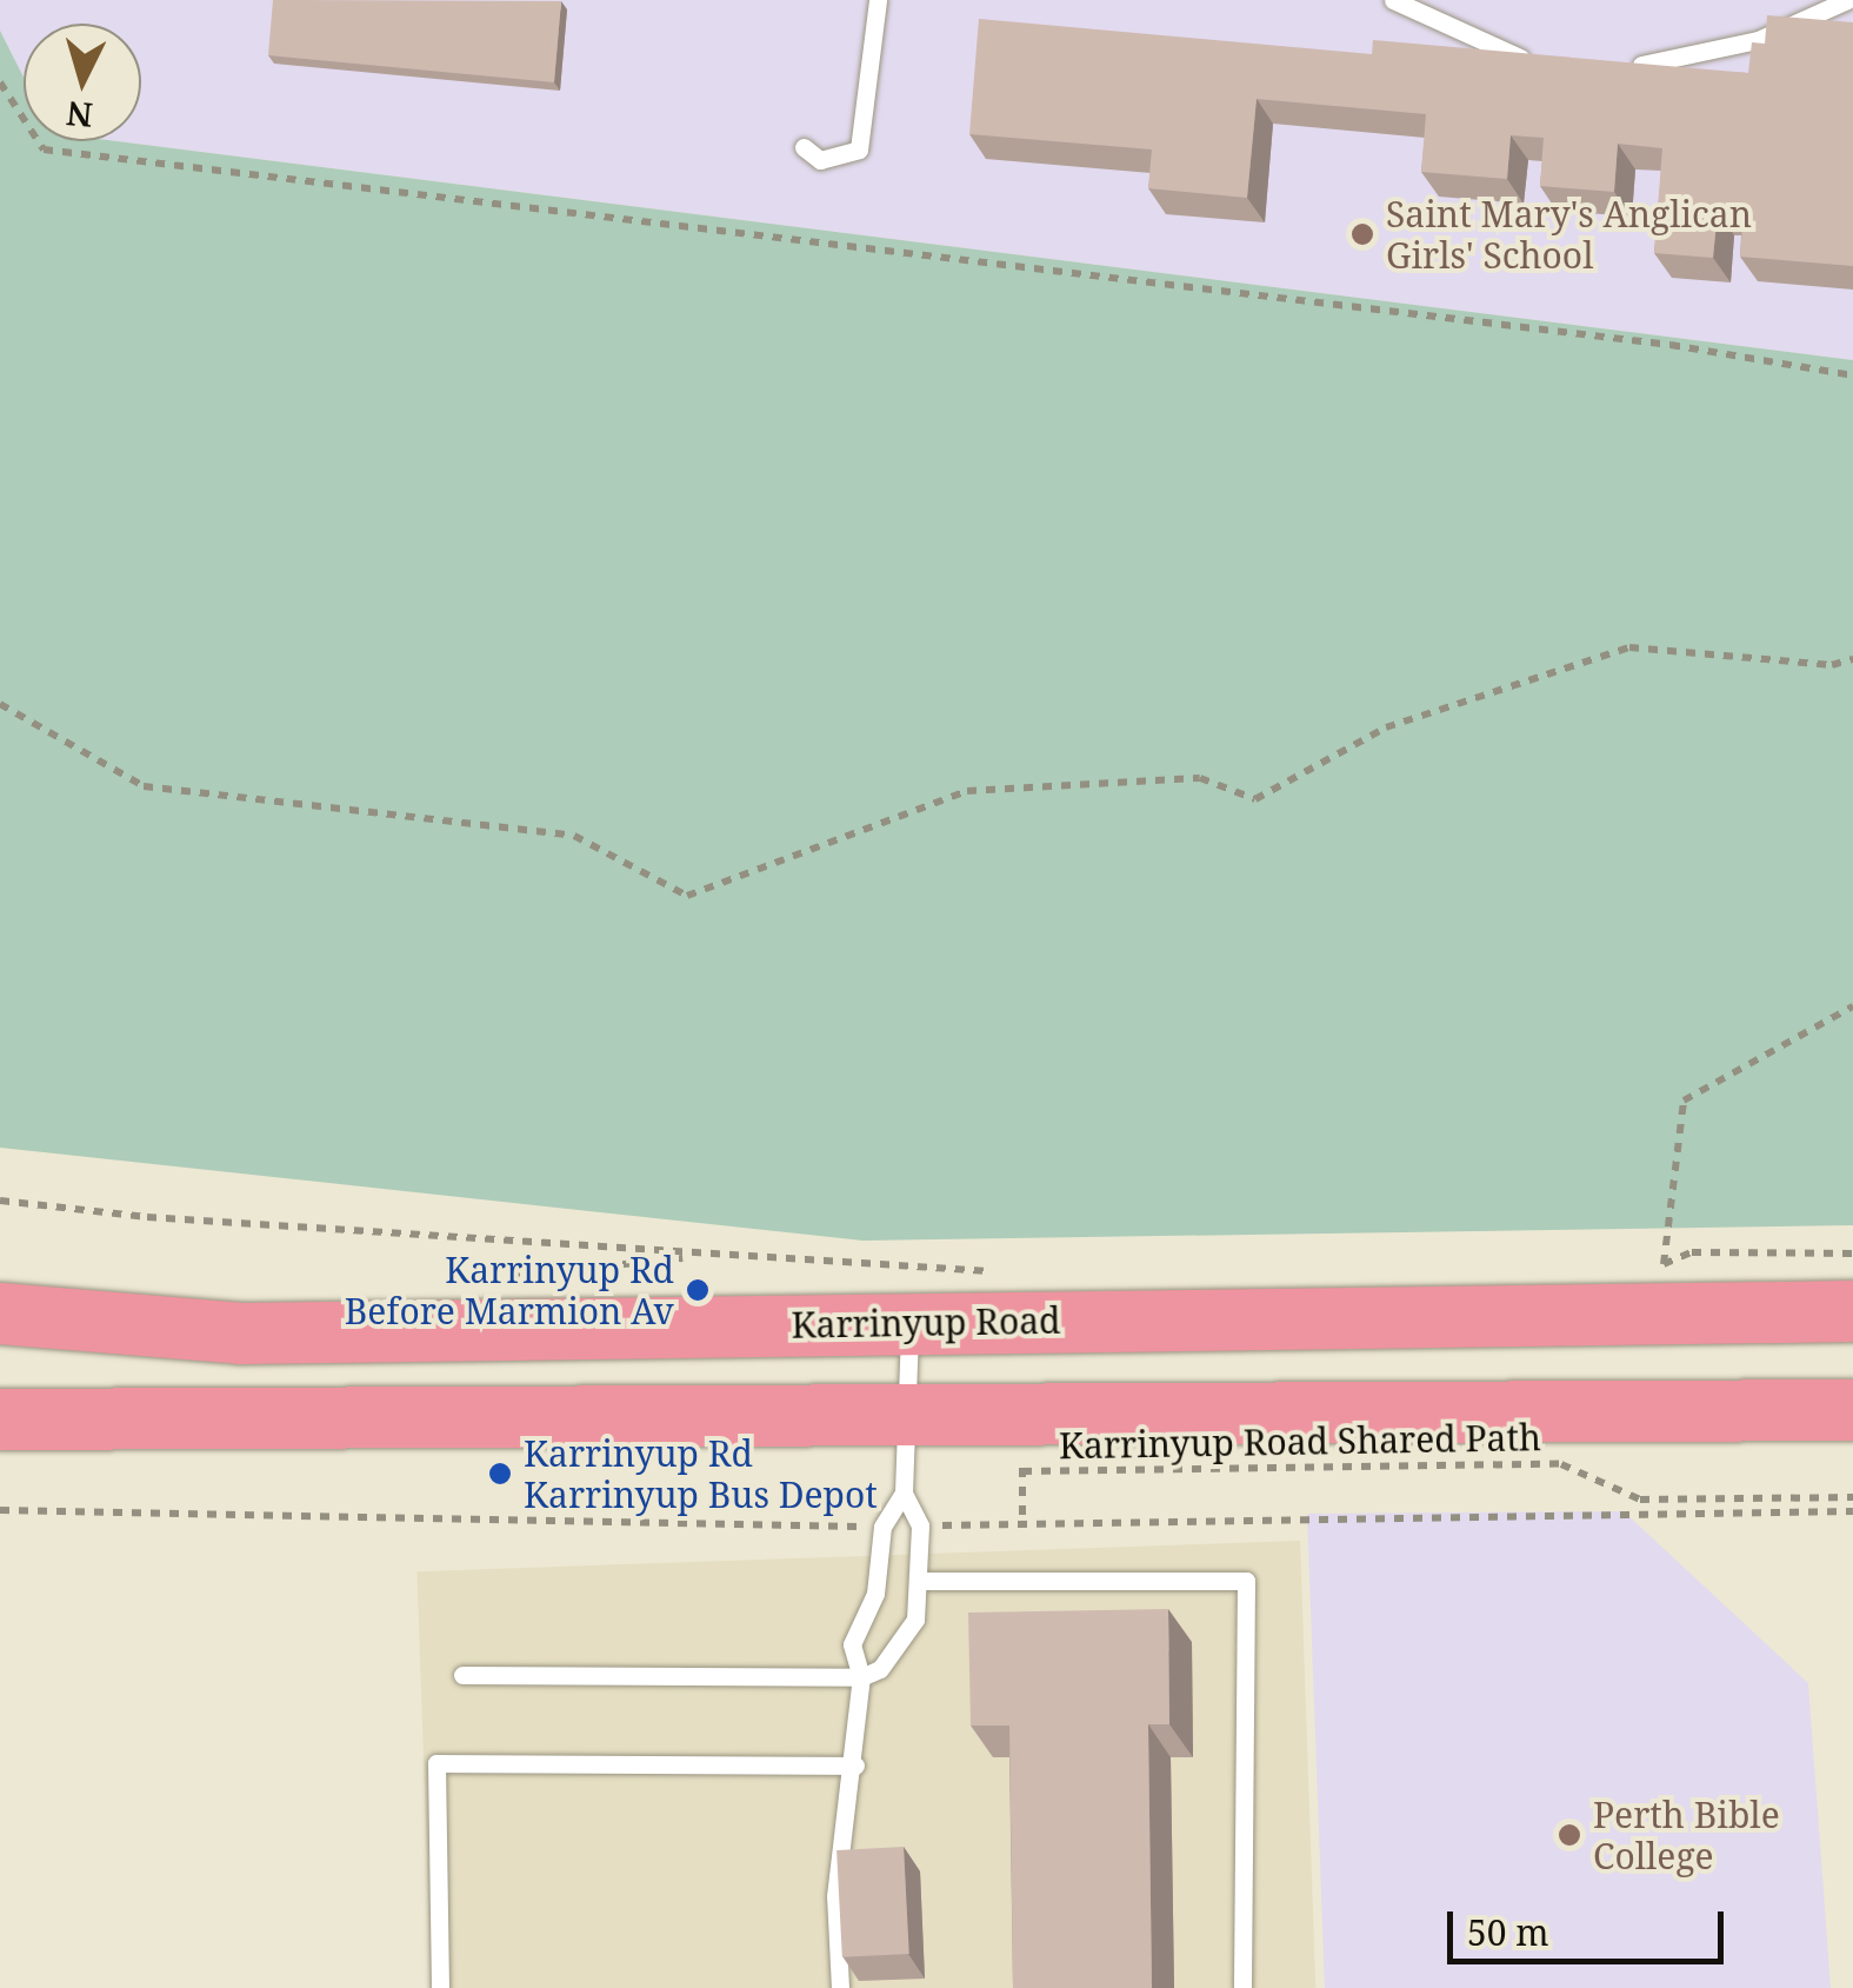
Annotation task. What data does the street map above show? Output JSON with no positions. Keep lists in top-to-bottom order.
{
  "streets": {
    "highway": ["Karrinyup Road"],
    "path": ["Karrinyup Road Shared Path"]
  },
  "places": [
    "Saint Mary's Anglican Girls' School",
    "Karrinyup Rd Before Marmion Av",
    "Karrinyup Rd Karrinyup Bus Depot",
    "Perth Bible College"
  ],
  "scale_bar": "50 m",
  "north": "bottom"
}
